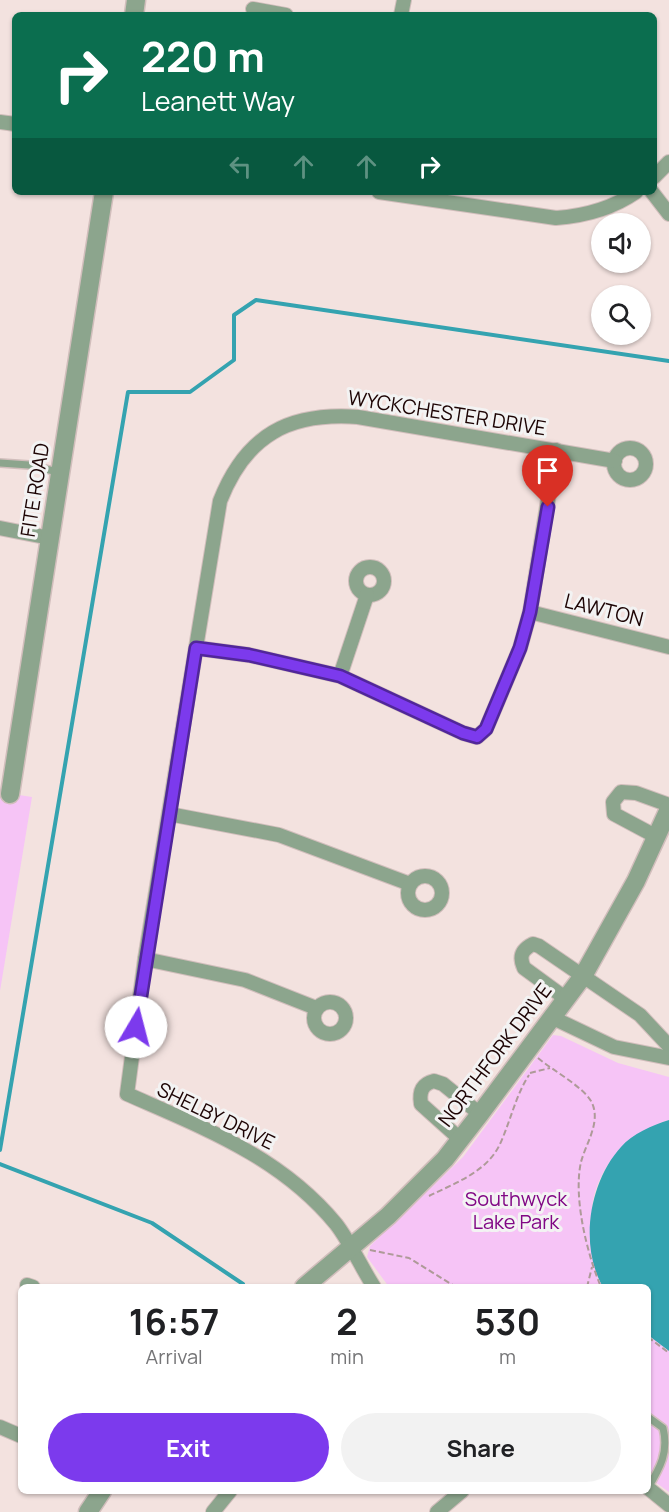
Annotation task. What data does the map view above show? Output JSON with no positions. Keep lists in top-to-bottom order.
{
  "streets": {
    "street": [
      "WYCKCHESTER DRIVE",
      "FITE ROAD",
      "LAWTON",
      "NORTHFORK DRIVE",
      "SHELBY DRIVE"
    ]
  },
  "crossings": [
    ["WYCKCHESTER DRIVE", "SHELBY DRIVE"],
    ["NORTHFORK DRIVE", "SHELBY DRIVE"]
  ],
  "parks": ["Southwyck Lake Park"],
  "page": {
    "turn": ["220 m", "Leanett Way"],
    "eta": [
      "16:57",
      "Arrival",
      "2",
      "min",
      "530",
      "m"
    ],
    "buttons": ["Exit", "Share"]
  }
}
